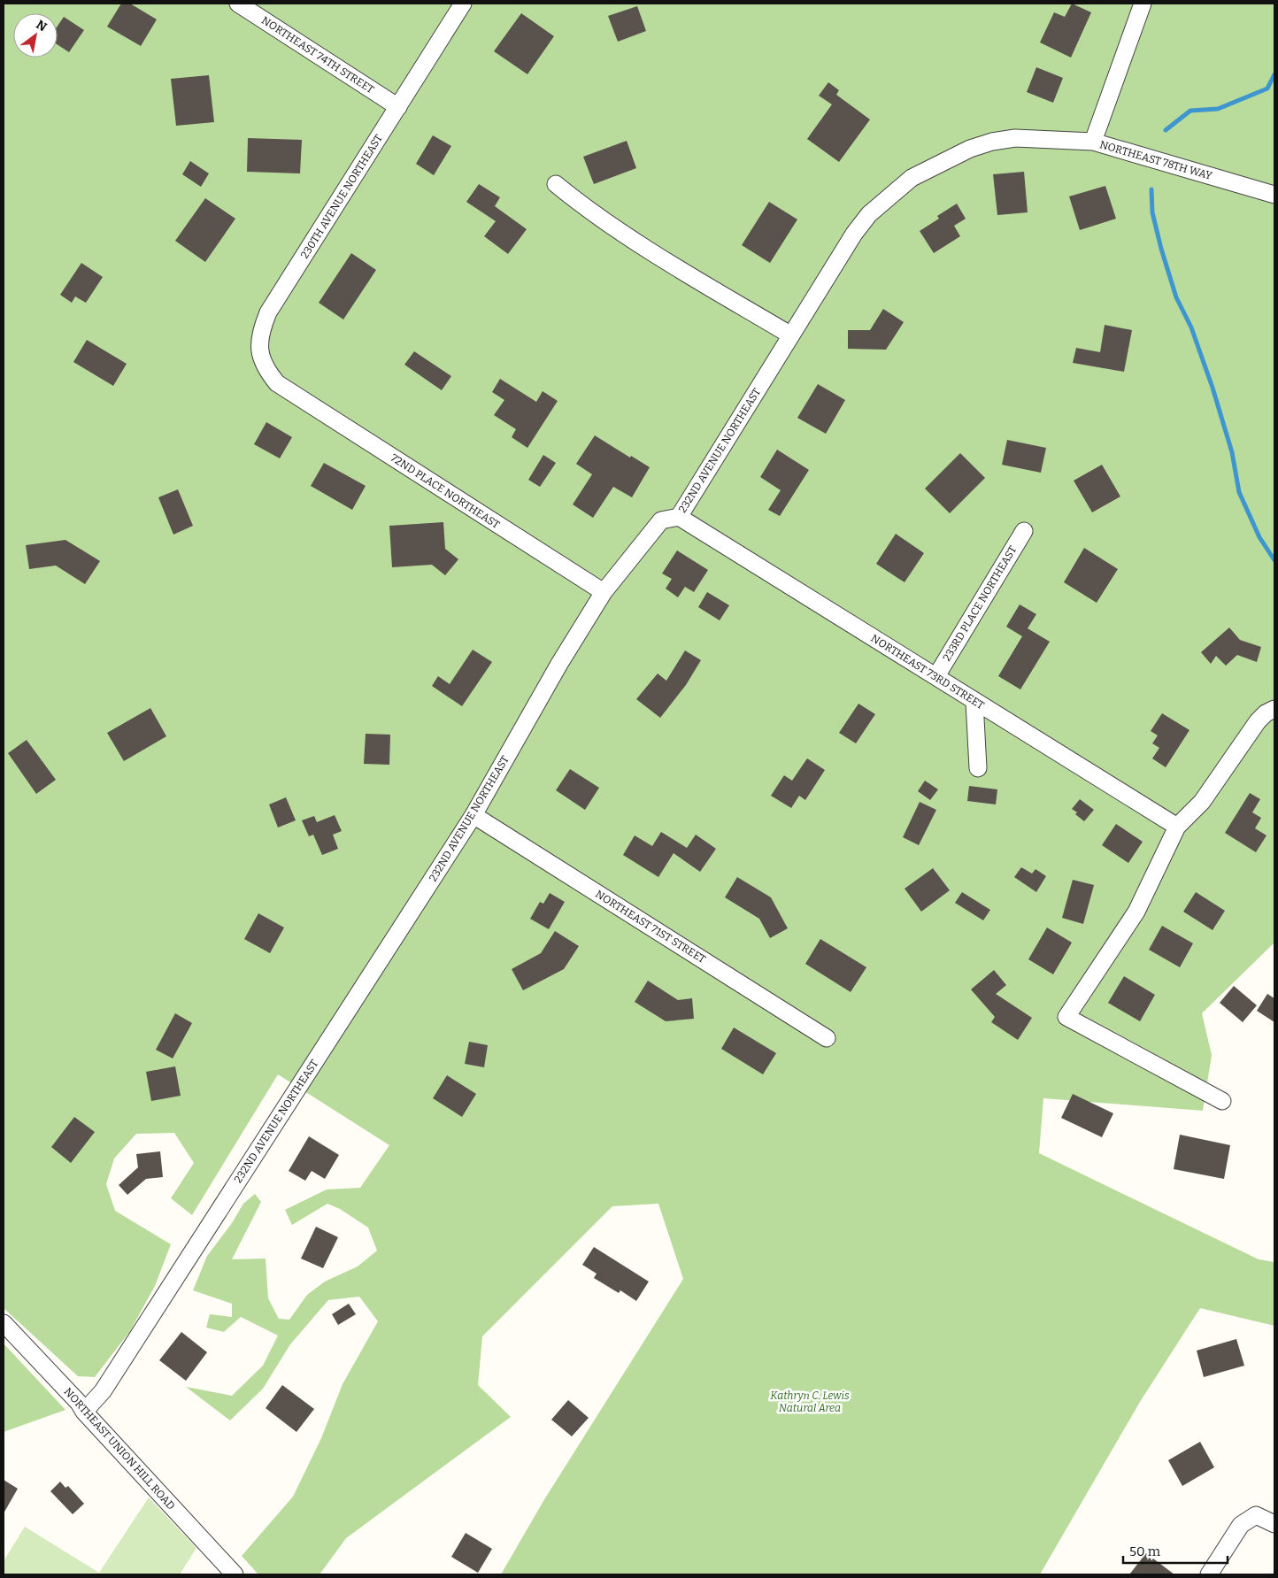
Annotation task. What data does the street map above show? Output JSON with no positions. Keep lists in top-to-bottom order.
{
  "streets": {
    "street": [
      "NORTHEAST 74TH STREET",
      "NORTHEAST 78TH WAY",
      "230TH AVENUE NORTHEAST",
      "232ND AVENUE NORTHEAST",
      "72ND PLACE NORTHEAST",
      "233RD PLACE NORTHEAST",
      "NORTHEAST 73RD STREET",
      "NORTHEAST 71ST STREET",
      "NORTHEAST UNION HILL ROAD"
    ]
  },
  "crossings": [
    ["NORTHEAST 74TH STREET", "230TH AVENUE NORTHEAST"],
    ["NORTHEAST 78TH WAY", "232ND AVENUE NORTHEAST"],
    ["230TH AVENUE NORTHEAST", "72ND PLACE NORTHEAST"],
    ["232ND AVENUE NORTHEAST", "72ND PLACE NORTHEAST"],
    ["232ND AVENUE NORTHEAST", "NORTHEAST 73RD STREET"],
    ["232ND AVENUE NORTHEAST", "NORTHEAST 71ST STREET"],
    ["232ND AVENUE NORTHEAST", "NORTHEAST UNION HILL ROAD"],
    ["233RD PLACE NORTHEAST", "NORTHEAST 73RD STREET"]
  ],
  "parks": ["Kathryn C. Lewis Natural Area"],
  "scale_bar": "50 m",
  "north": "top right"
}
